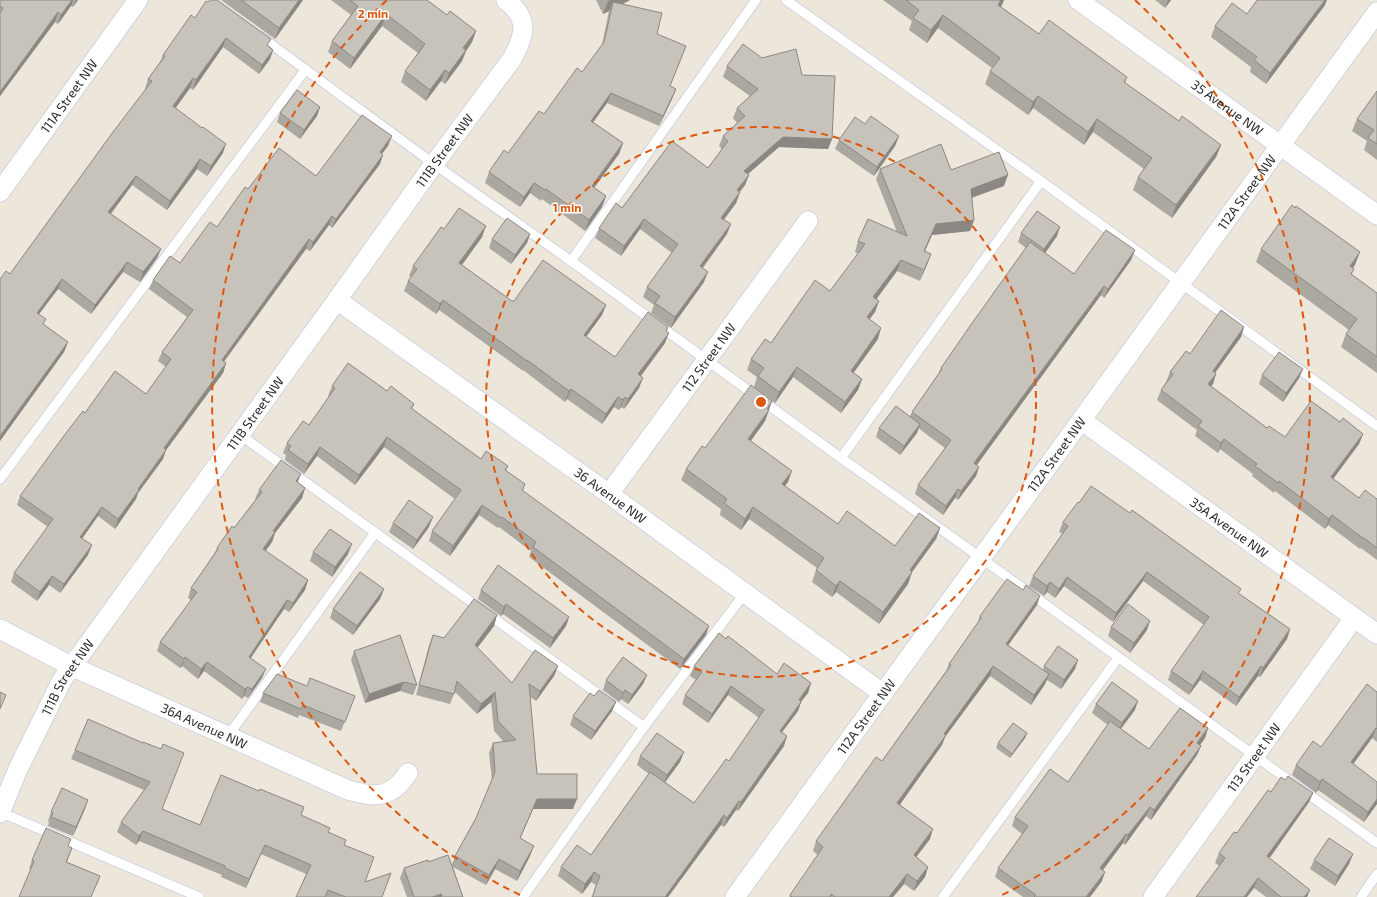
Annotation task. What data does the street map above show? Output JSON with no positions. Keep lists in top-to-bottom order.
{
  "streets": {
    "street": [
      "111A Street NW",
      "35 Avenue NW",
      "111B Street NW",
      "112A Street NW",
      "112 Street NW",
      "36 Avenue NW",
      "35A Avenue NW",
      "36A Avenue NW",
      "113 Street NW"
    ]
  },
  "crossings": [
    ["35 Avenue NW", "112A Street NW"],
    ["111B Street NW", "36 Avenue NW"],
    ["111B Street NW", "36A Avenue NW"],
    ["112A Street NW", "36 Avenue NW"],
    ["112A Street NW", "35A Avenue NW"],
    ["112 Street NW", "36 Avenue NW"],
    ["35A Avenue NW", "113 Street NW"]
  ],
  "rings": ["2 min", "1 min"]
}
